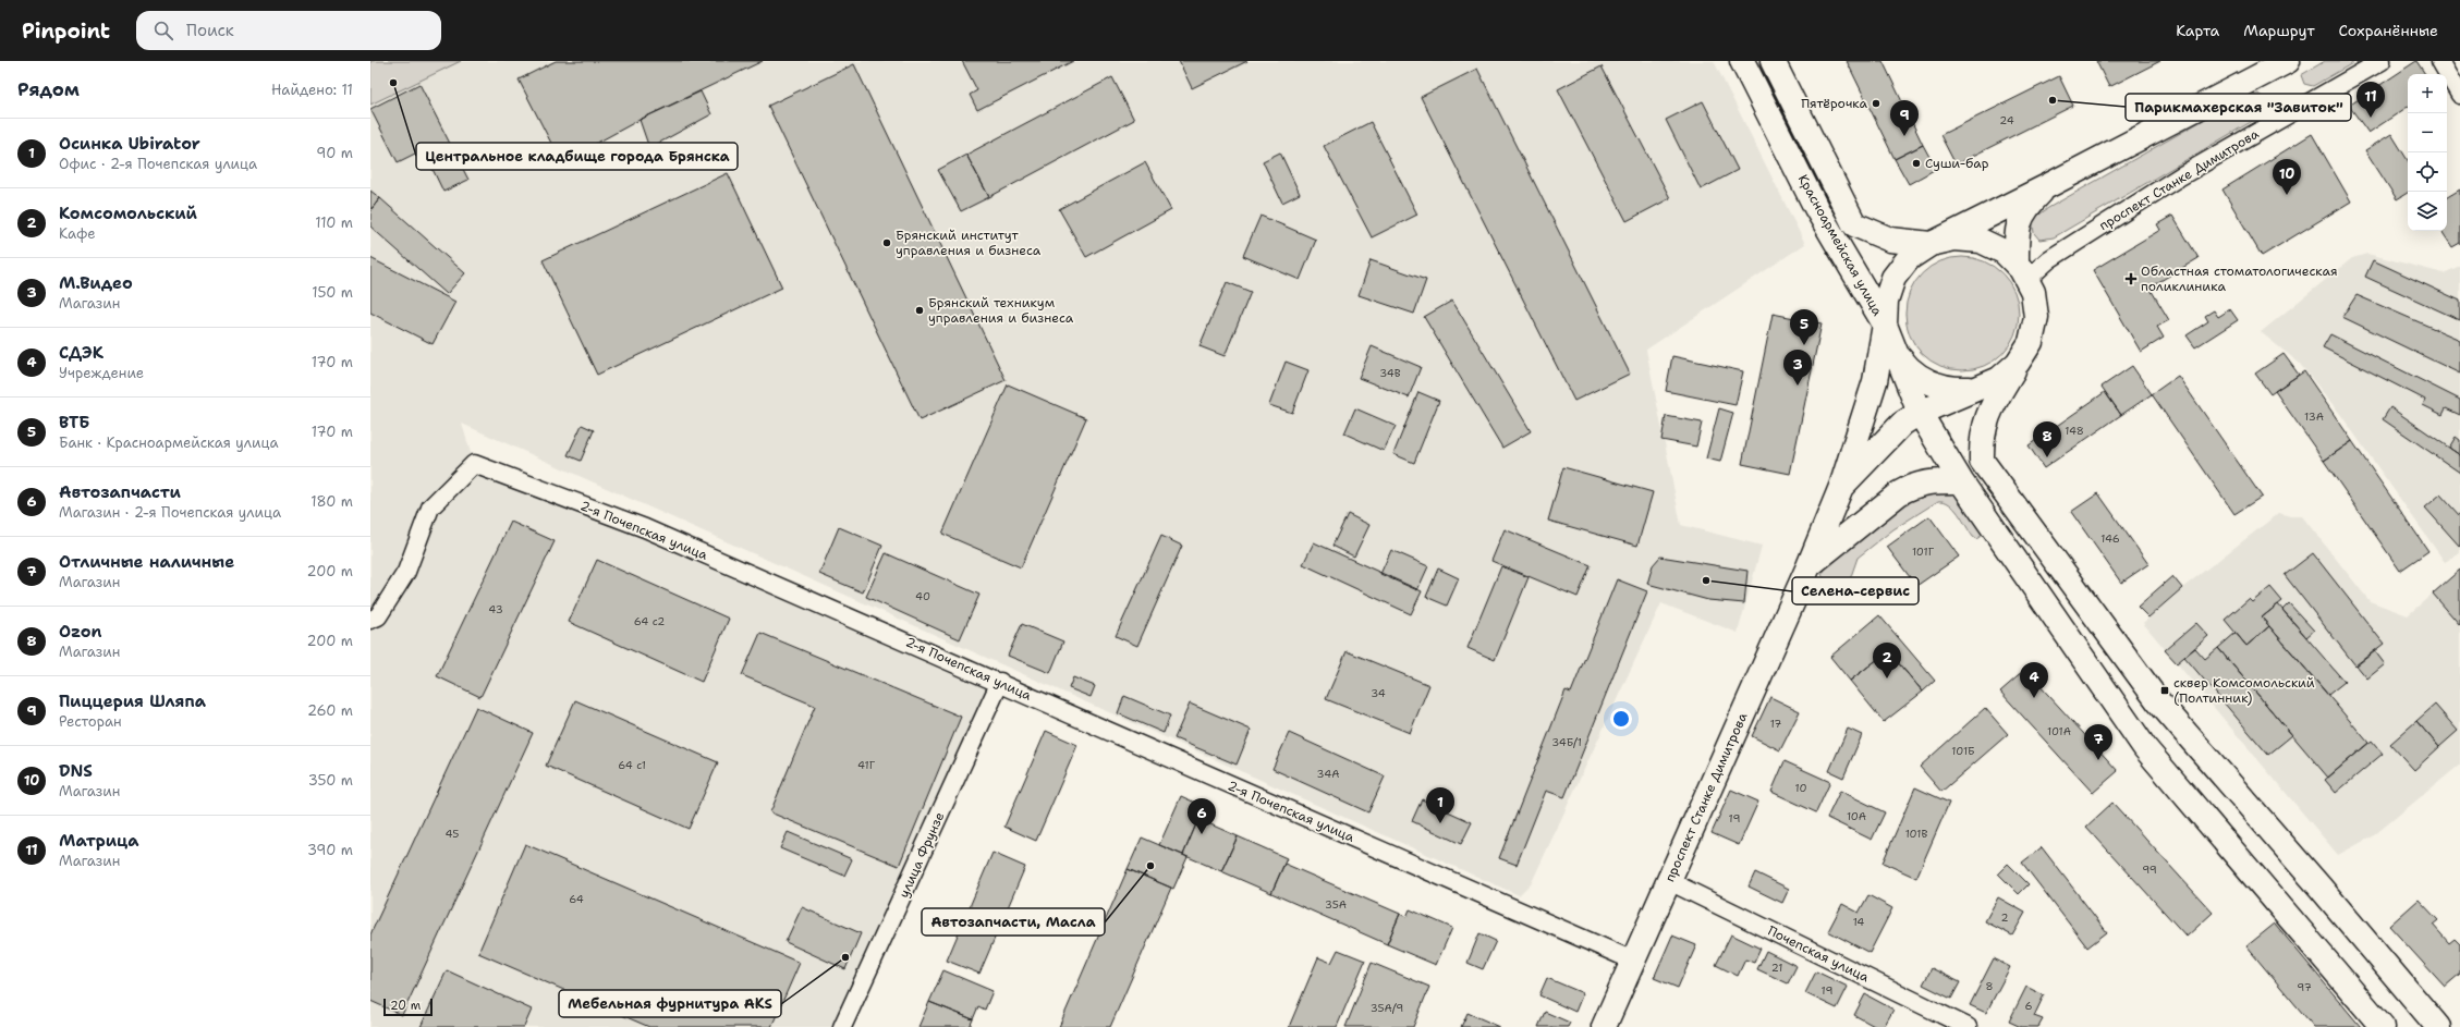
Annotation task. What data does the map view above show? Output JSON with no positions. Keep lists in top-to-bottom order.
{
  "streets": {
    "main road": ["проспект Станке Димитрова", "Красноармейская улица"],
    "street": ["2-я Почепская улица", "улица Фрунзе", "Почепская улица"]
  },
  "crossings": [
    ["проспект Станке Димитрова", "Красноармейская улица"],
    ["проспект Станке Димитрова", "2-я Почепская улица"],
    ["проспект Станке Димитрова", "Почепская улица"],
    ["2-я Почепская улица", "улица Фрунзе"]
  ],
  "places": {
    "other": [
      "Центральное кладбище города Брянска",
      "Парикмахерская \"Завиток\"",
      "Пятёрочка",
      "Суши-бар",
      "Брянский институт управления и бизнеса",
      "Брянский техникум управления и бизнеса",
      "Селена-сервис",
      "Автозапчасти, Масла",
      "Мебельная фурнитура AKS"
    ],
    "health": ["Областная стоматологическая поликлиника"],
    "transit": ["сквер Комсомольский (Полтинник)"]
  },
  "house_numbers": [
    "24",
    "34В",
    "13А",
    "148",
    "146",
    "101Г",
    "40",
    "43",
    "64 с2",
    "34",
    "17",
    "101А",
    "34Б/1",
    "101Б",
    "64 с1",
    "41Г",
    "34А",
    "10",
    "10А",
    "19",
    "45",
    "101В",
    "99",
    "64",
    "35А",
    "2",
    "14",
    "21",
    "8",
    "97",
    "19",
    "6",
    "35А/9"
  ],
  "scale_bar": "20 m",
  "page": {
    "header": "Pinpoint",
    "search": "Поиск",
    "nav": ["Карта", "Маршрут", "Сохранённые"],
    "heading": ["Рядом", "Найдено: 11"],
    "map_buttons": ["+", "−"],
    "pins": [
      "11",
      "9",
      "10",
      "5",
      "3",
      "8",
      "2",
      "4",
      "7",
      "1",
      "6"
    ],
    "list": [
      {
        "mark": "1",
        "name": "Осинка Ubirator",
        "note": "Офис · 2-я Почепская улица",
        "value": "90 m"
      },
      {
        "mark": "2",
        "name": "Комсомольский",
        "note": "Кафе",
        "value": "110 m"
      },
      {
        "mark": "3",
        "name": "М.Видео",
        "note": "Магазин",
        "value": "150 m"
      },
      {
        "mark": "4",
        "name": "СДЭК",
        "note": "Учреждение",
        "value": "170 m"
      },
      {
        "mark": "5",
        "name": "ВТБ",
        "note": "Банк · Красноармейская улица",
        "value": "170 m"
      },
      {
        "mark": "6",
        "name": "Автозапчасти",
        "note": "Магазин · 2-я Почепская улица",
        "value": "180 m"
      },
      {
        "mark": "7",
        "name": "Отличные наличные",
        "note": "Магазин",
        "value": "200 m"
      },
      {
        "mark": "8",
        "name": "Ozon",
        "note": "Магазин",
        "value": "200 m"
      },
      {
        "mark": "9",
        "name": "Пиццерия Шляпа",
        "note": "Ресторан",
        "value": "260 m"
      },
      {
        "mark": "10",
        "name": "DNS",
        "note": "Магазин",
        "value": "350 m"
      },
      {
        "mark": "11",
        "name": "Матрица",
        "note": "Магазин",
        "value": "390 m"
      }
    ],
    "scale": "20 m"
  }
}
